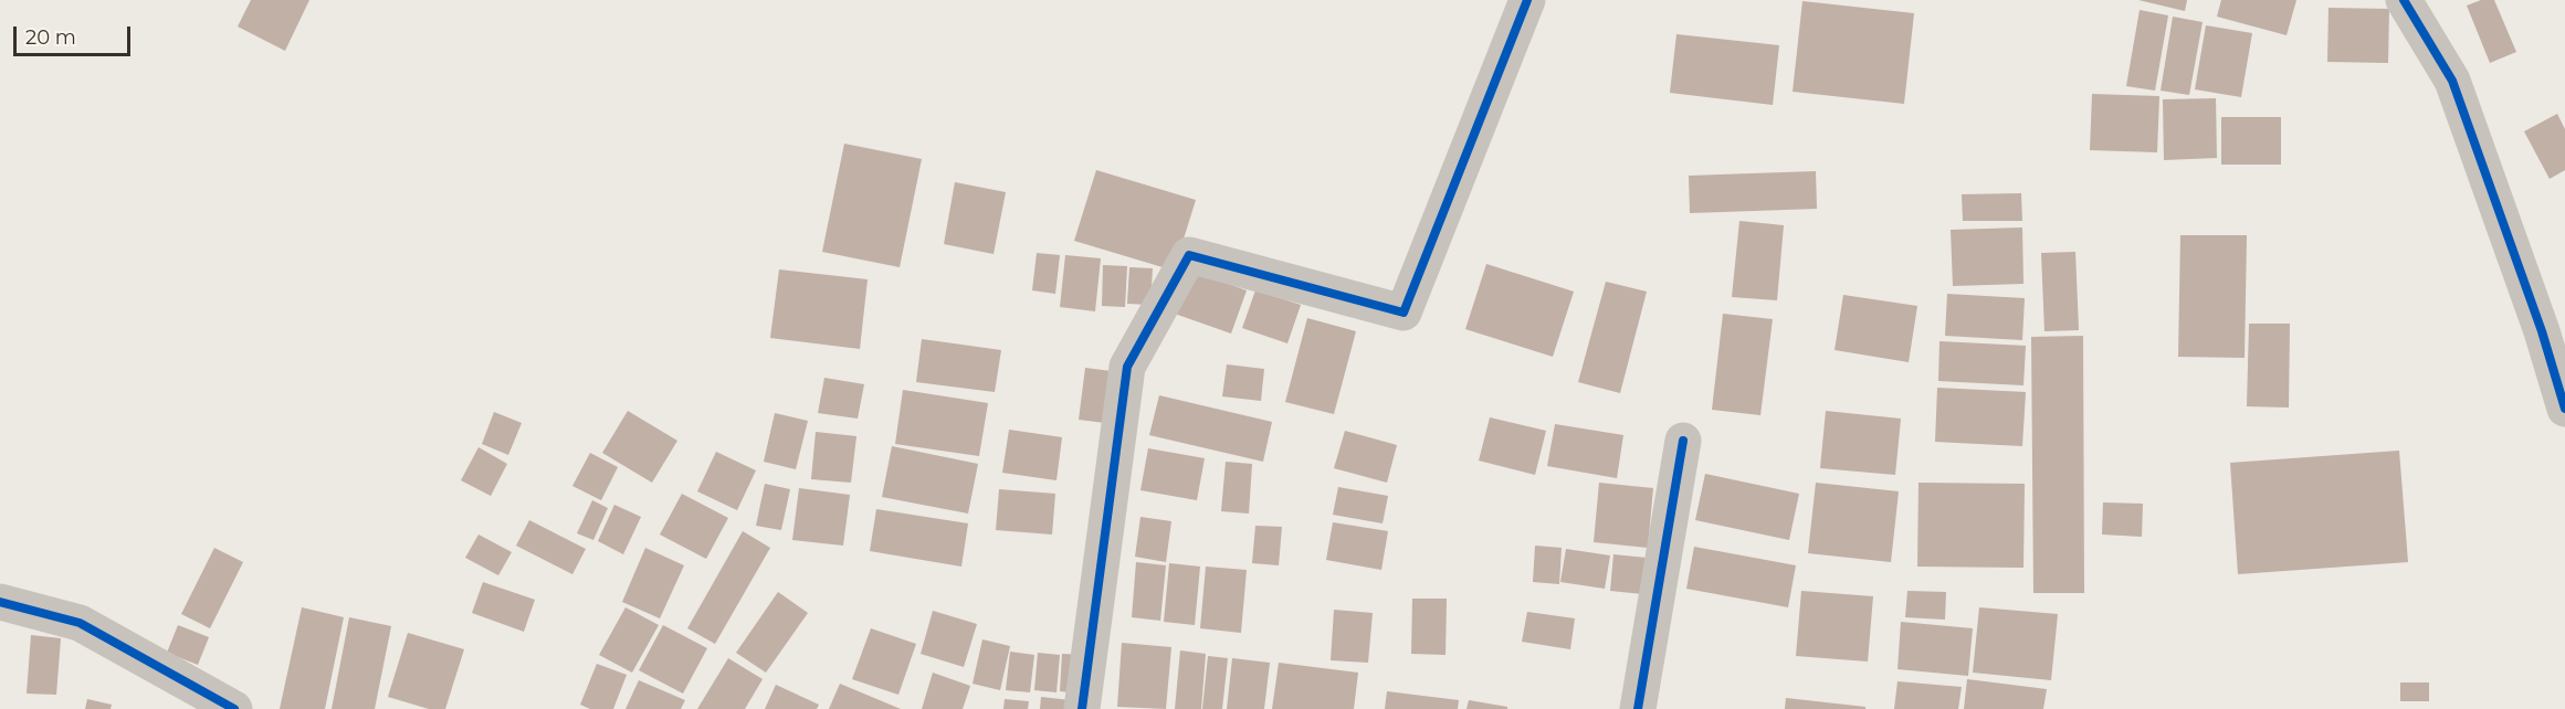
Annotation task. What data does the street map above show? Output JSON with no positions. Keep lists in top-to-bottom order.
{
  "scale_bar": "20 m"
}
